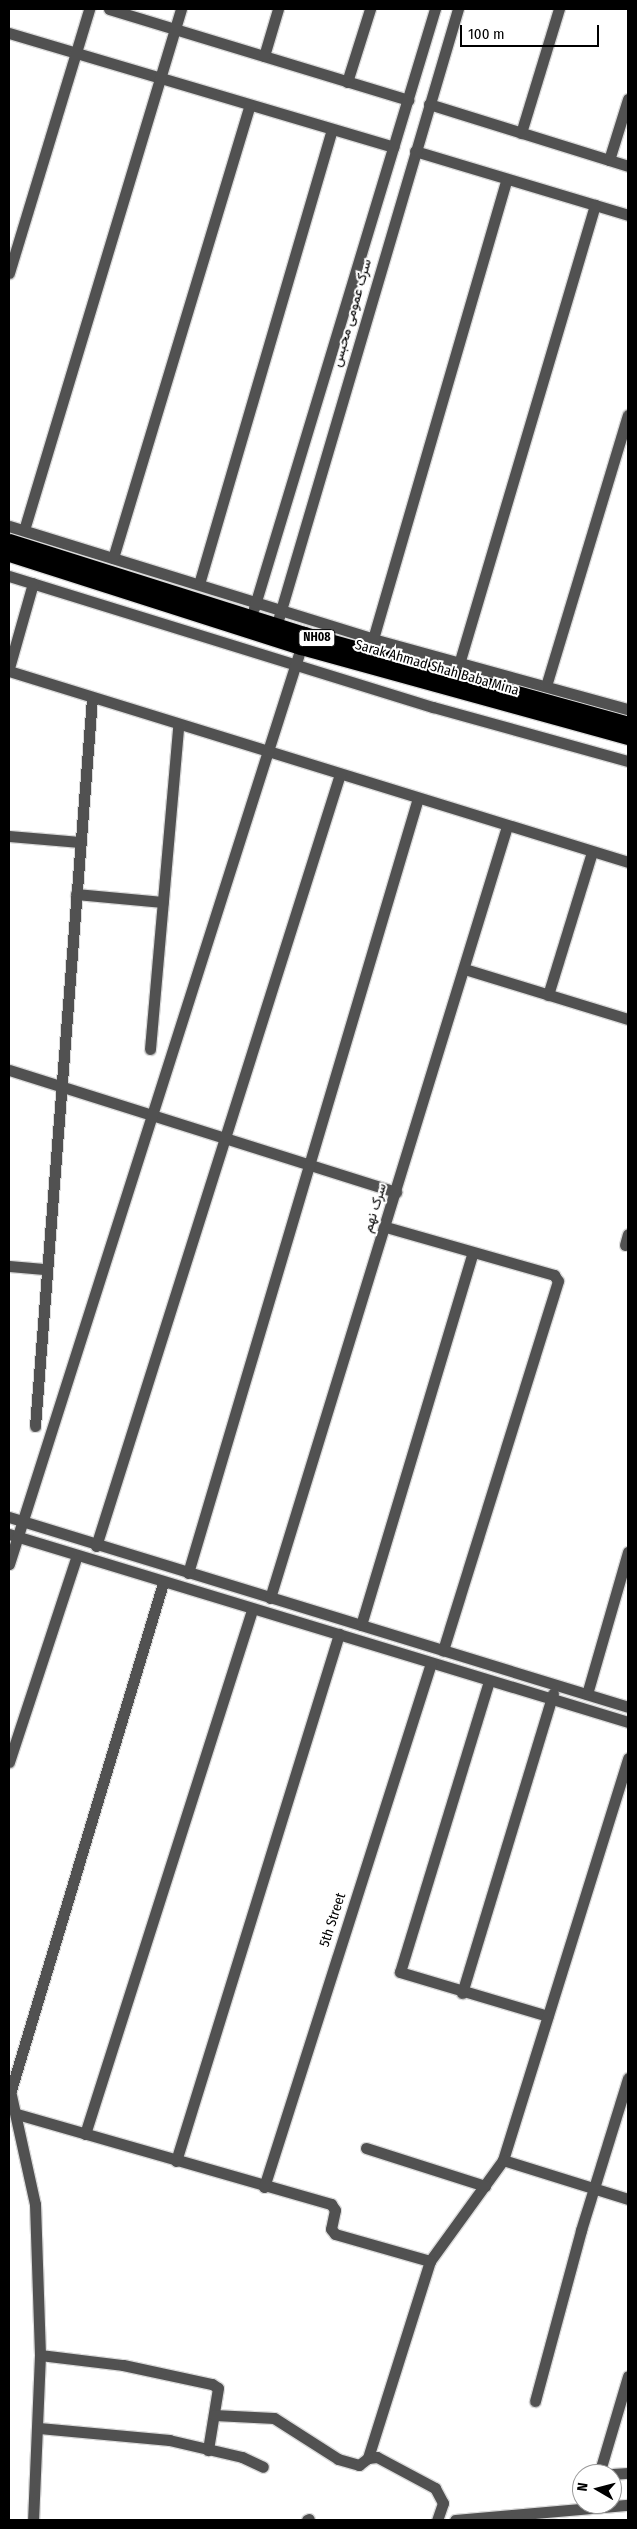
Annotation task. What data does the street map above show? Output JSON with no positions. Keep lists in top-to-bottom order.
{
  "streets": {
    "highway": ["NH08", "Sarak Ahmad Shah Baba Mina"],
    "street": ["سرک عمومی محبس", "سرک نهم", "5th Street"]
  },
  "crossings": [
    ["سرک عمومی محبس", "NH08"],
    ["NH08", "Sarak Ahmad Shah Baba Mina"]
  ],
  "scale_bar": "100 m",
  "north": "left"
}
